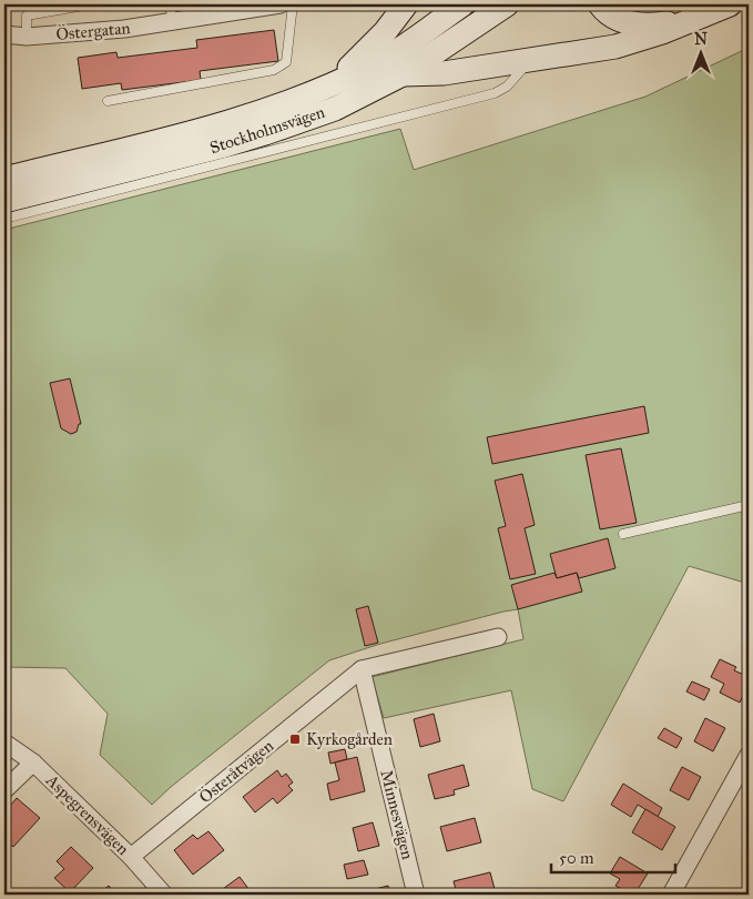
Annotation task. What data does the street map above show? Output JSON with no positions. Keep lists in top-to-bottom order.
{
  "streets": {
    "main road": ["Stockholmsvägen"],
    "street": [
      "Östergatan",
      "Österåtvägen",
      "Aspegrensvägen",
      "Minnesvägen"
    ]
  },
  "crossings": [
    ["Österåtvägen", "Aspegrensvägen"],
    ["Österåtvägen", "Minnesvägen"]
  ],
  "places": {
    "transit": ["Kyrkogården"]
  },
  "scale_bar": "50 m",
  "north": "top"
}
